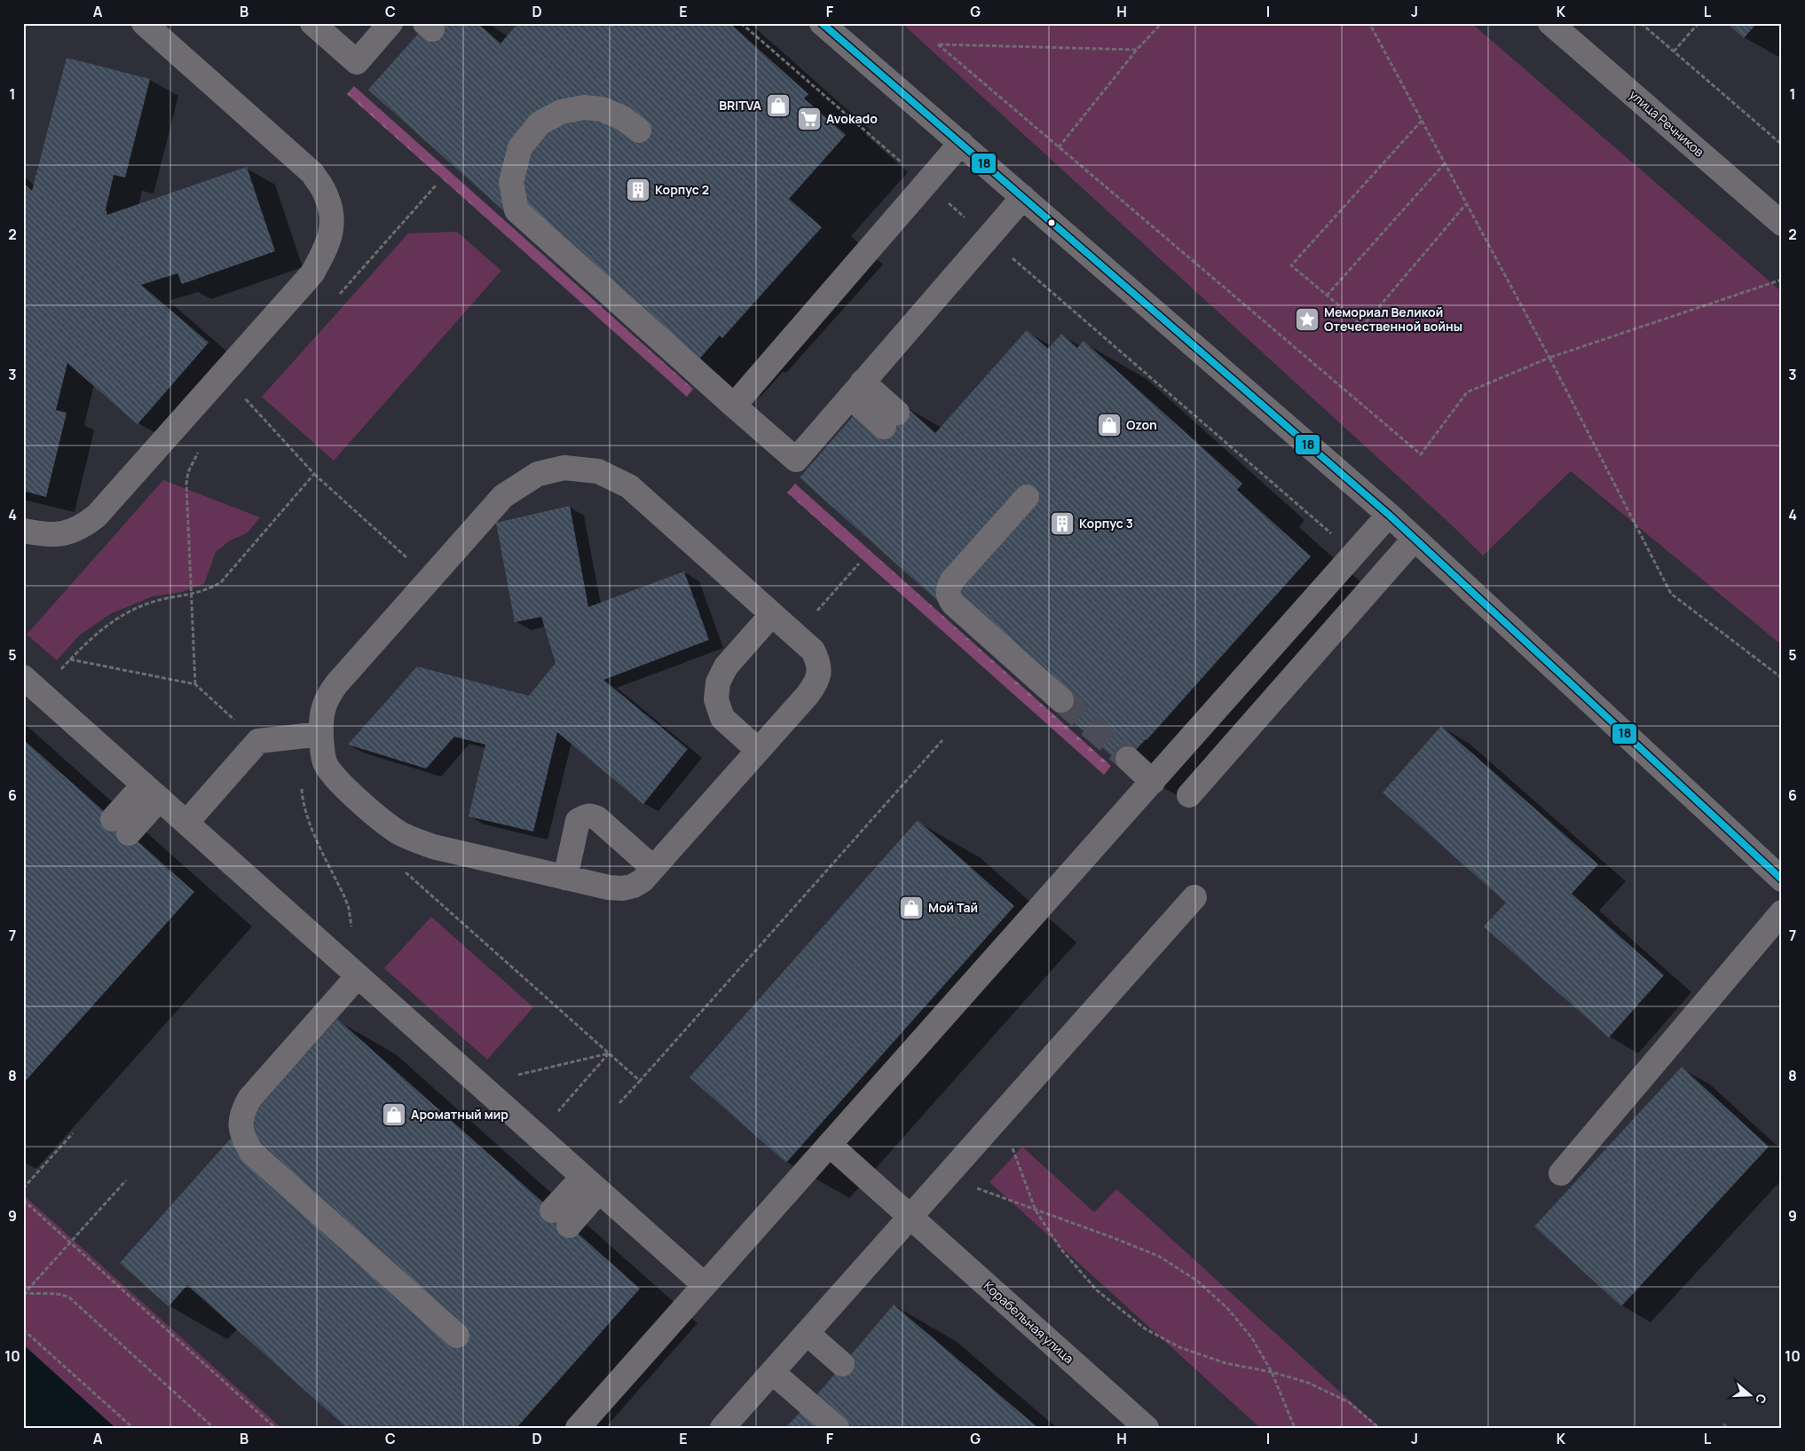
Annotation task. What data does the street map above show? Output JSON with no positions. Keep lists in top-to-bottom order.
{
  "streets": {
    "street": ["улица Речников", "Корабельная улица"]
  },
  "places": {
    "shop": [
      "BRITVA",
      "Ozon",
      "Мой Тай",
      "Ароматный мир"
    ],
    "supermarket": ["Avokado"],
    "building": ["Корпус 2", "Корпус 3"],
    "place": ["Мемориал Великой Отечественной войны"]
  },
  "lines": ["transit line 18"],
  "north": "right",
  "grid": {
    "columns": [
      "A",
      "B",
      "C",
      "D",
      "E",
      "F",
      "G",
      "H",
      "I",
      "J",
      "K",
      "L"
    ],
    "rows": [
      "1",
      "2",
      "3",
      "4",
      "5",
      "6",
      "7",
      "8",
      "9",
      "10"
    ]
  }
}
